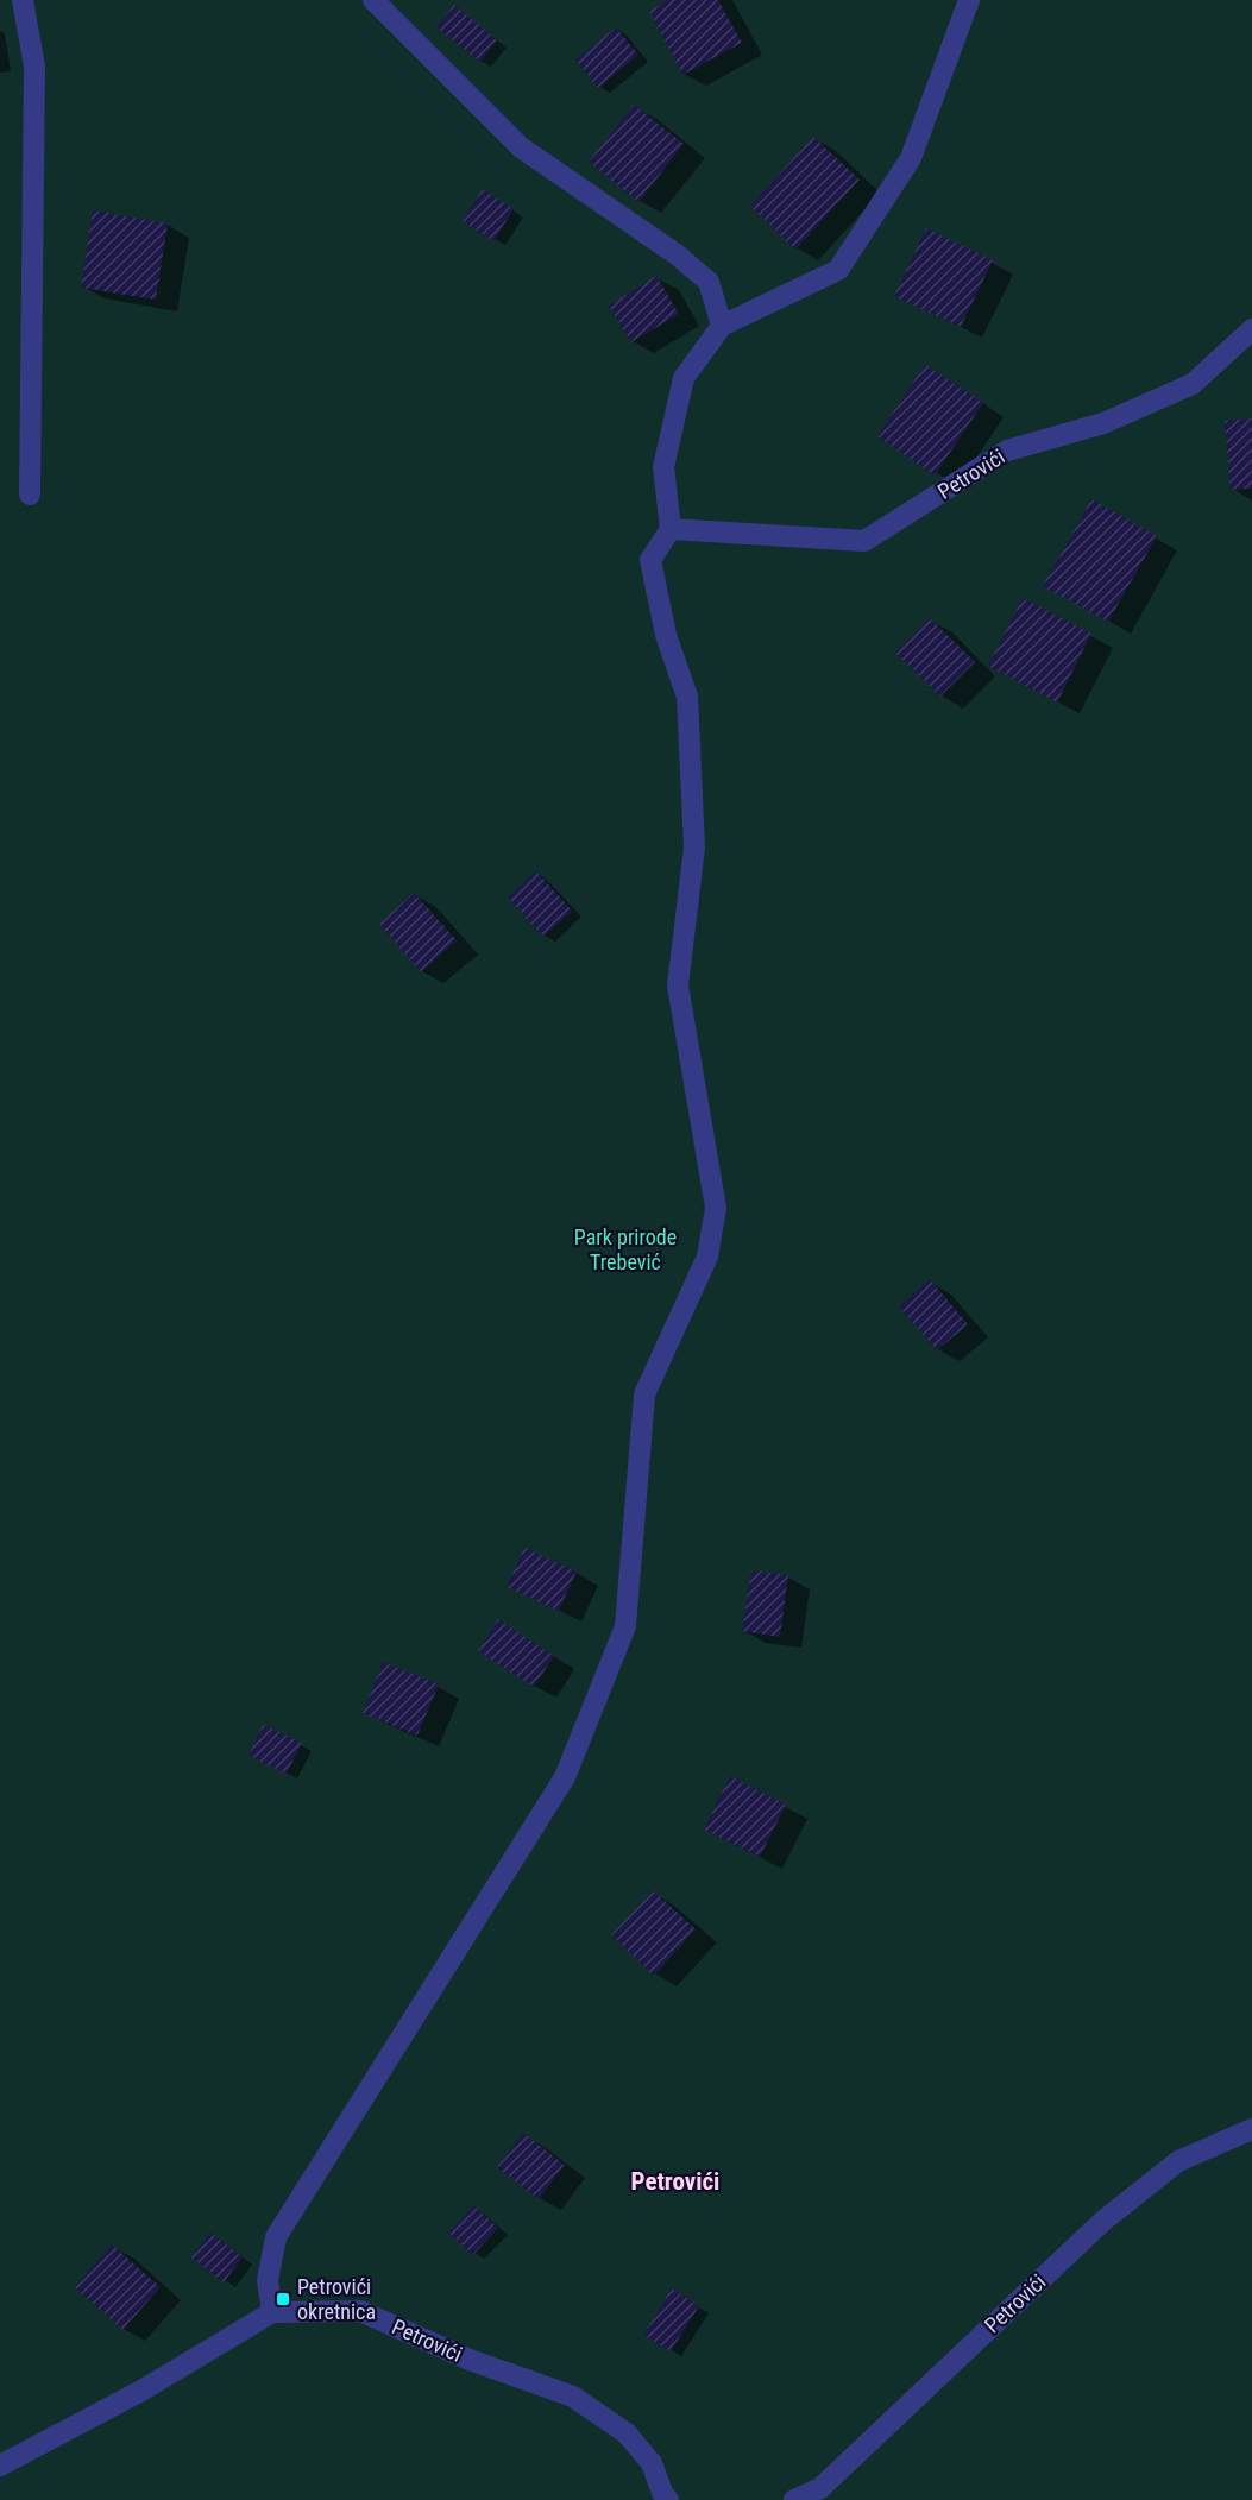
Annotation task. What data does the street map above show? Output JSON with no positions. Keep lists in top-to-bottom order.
{
  "streets": {
    "street": ["Petrovići"]
  },
  "districts": ["Petrovići"],
  "parks": ["Park prirode Trebević"],
  "places": {
    "transit": ["Petrovići okretnica"]
  }
}
